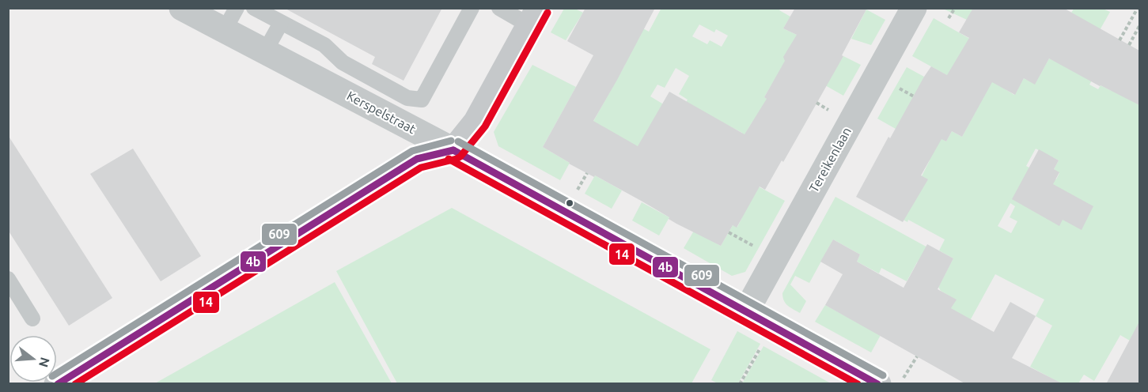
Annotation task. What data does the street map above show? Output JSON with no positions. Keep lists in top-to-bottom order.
{
  "streets": {
    "street": ["Kerspelstraat", "Tereikenlaan"]
  },
  "crossings": [
    ["Kerspelstraat", "Tereikenlaan"]
  ],
  "lines": ["transit line 14", "transit line 609", "transit line 4b"],
  "north": "right"
}
